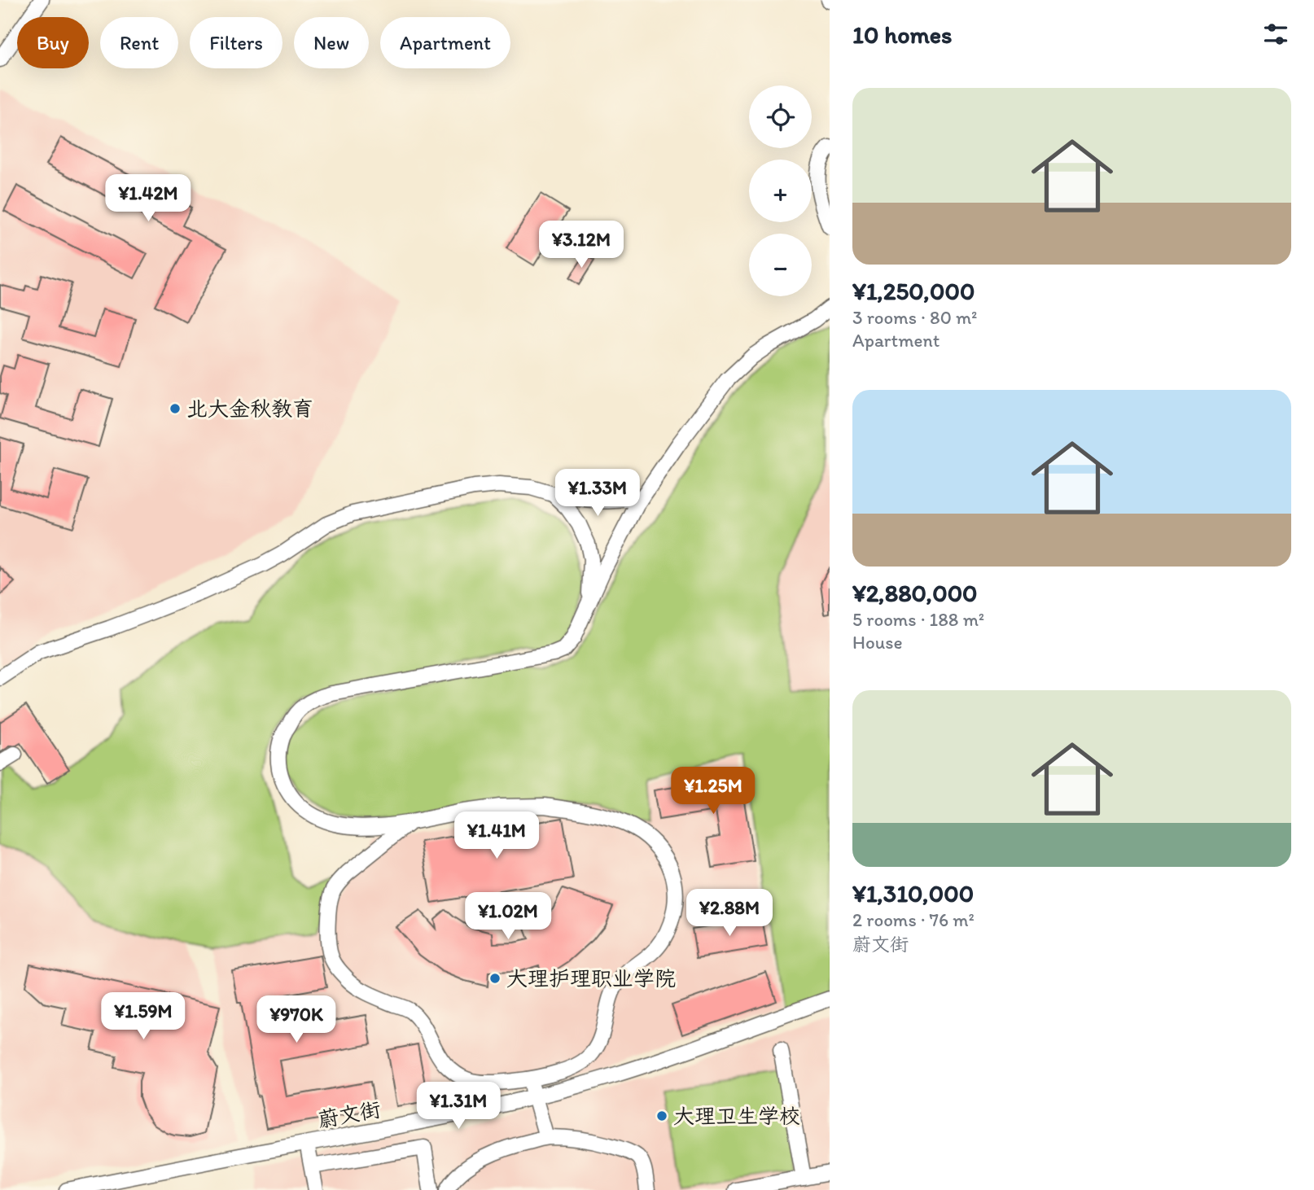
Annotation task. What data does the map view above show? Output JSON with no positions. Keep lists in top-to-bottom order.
{
  "streets": {
    "street": ["蔚文街"]
  },
  "places": ["北大金秋教育", "大理护理职业学院", "大理卫生学校"],
  "page": {
    "heading": "10 homes",
    "chip": [
      "Buy",
      "Rent",
      "Filters",
      "New",
      "Apartment"
    ],
    "list": [
      {
        "name": "¥1,250,000",
        "note": "3 rooms · 80 m² · Apartment"
      },
      {
        "name": "¥2,880,000",
        "note": "5 rooms · 188 m² · House"
      },
      {
        "name": "¥1,310,000",
        "note": "2 rooms · 76 m² · 蔚文街"
      }
    ],
    "map_buttons": ["+", "−"],
    "price": [
      "¥1.42M",
      "¥3.12M",
      "¥1.33M",
      "¥1.25M",
      "¥1.41M",
      "¥2.88M",
      "¥1.02M",
      "¥1.59M",
      "¥970K",
      "¥1.31M"
    ]
  }
}
